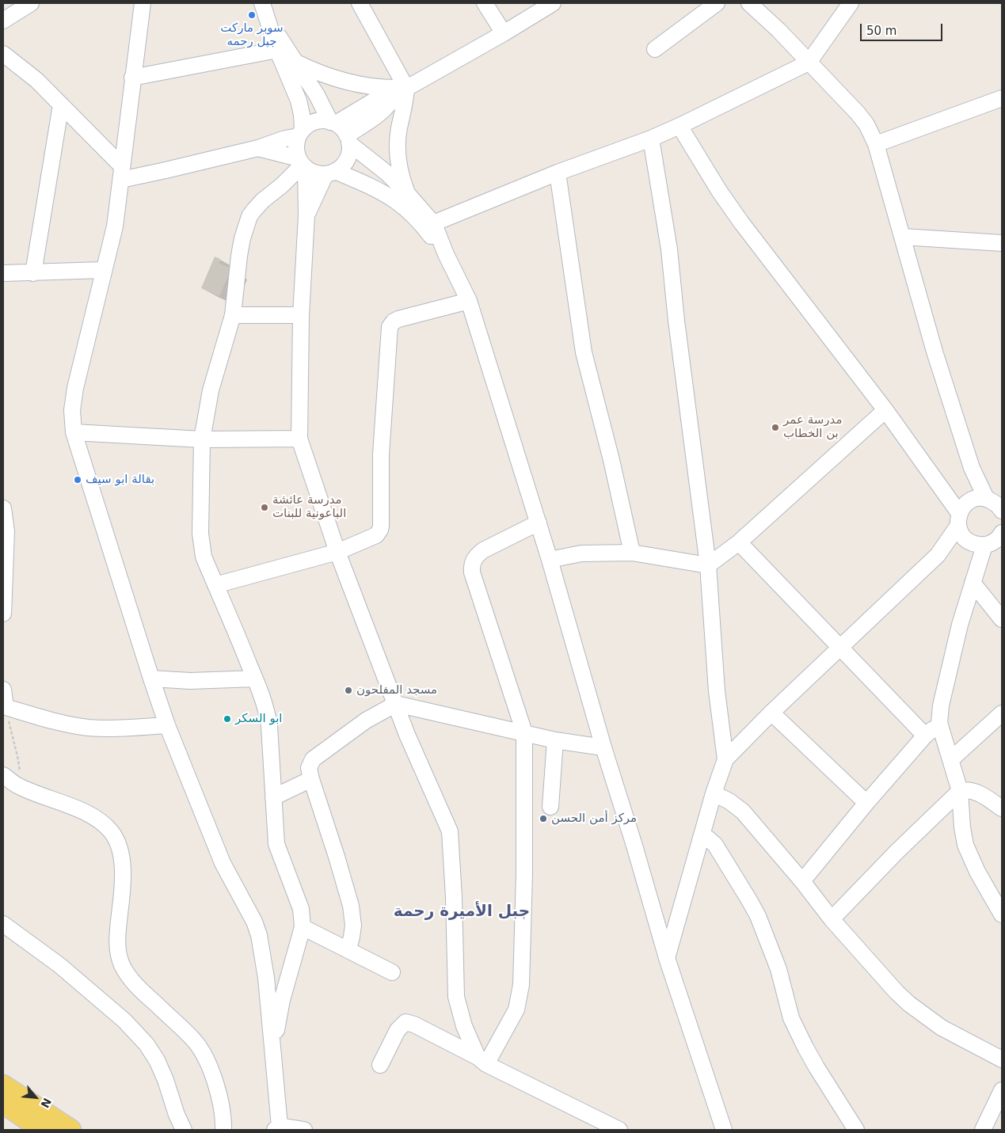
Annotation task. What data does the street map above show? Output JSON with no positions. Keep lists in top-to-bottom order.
{
  "districts": ["جبل الأميرة رحمة"],
  "places": [
    "سوبر ماركت جبل رحمه",
    "مدرسة عمر بن الخطاب",
    "بقالة ابو سيف",
    "مدرسة عائشة الباعونية للبنات",
    "مسجد المفلحون",
    "ابو السكر",
    "مركز أمن الحسن"
  ],
  "scale_bar": "50 m",
  "north": "bottom right"
}
